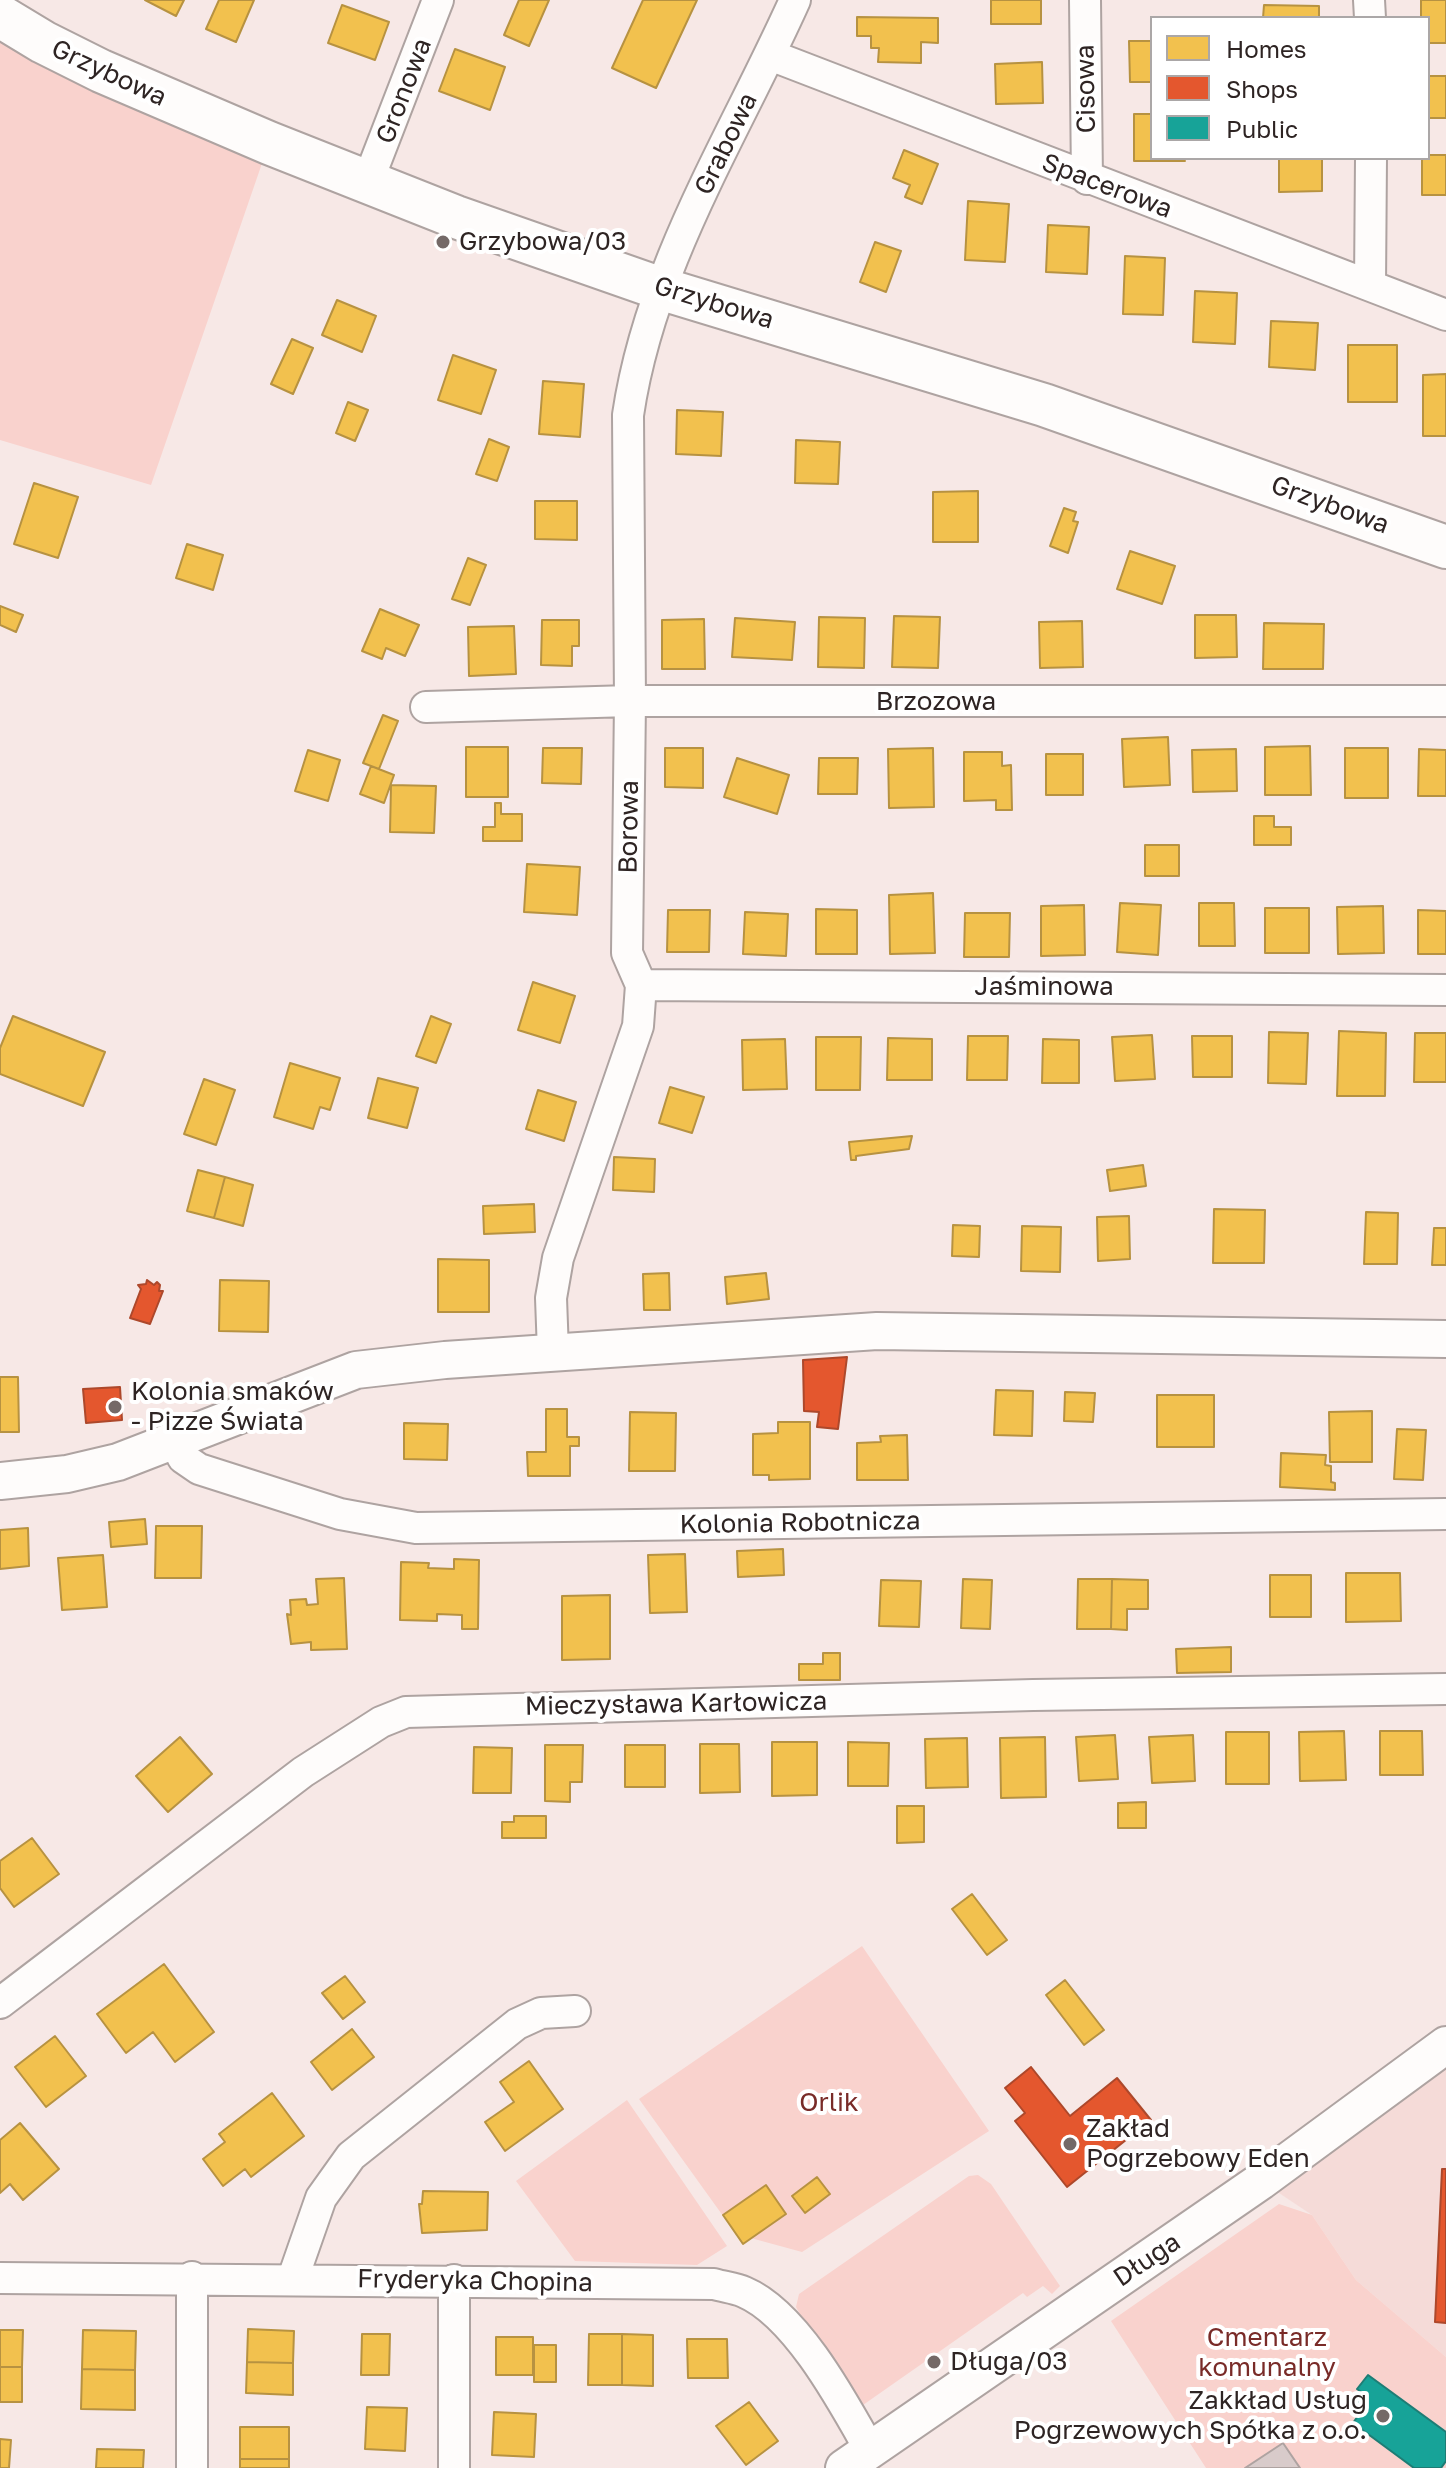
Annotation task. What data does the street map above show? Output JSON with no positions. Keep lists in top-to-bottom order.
{
  "streets": {
    "main road": ["Grzybowa"],
    "street": [
      "Cisowa",
      "Gronowa",
      "Grabowa",
      "Spacerowa",
      "Brzozowa",
      "Borowa",
      "Jaśminowa",
      "Kolonia Robotnicza",
      "Mieczysława Karłowicza",
      "Długa",
      "Fryderyka Chopina"
    ]
  },
  "crossings": [
    ["Grzybowa", "Gronowa"],
    ["Grzybowa", "Grabowa"],
    ["Grzybowa", "Borowa"],
    ["Cisowa", "Spacerowa"],
    ["Grabowa", "Spacerowa"],
    ["Grabowa", "Borowa"],
    ["Brzozowa", "Borowa"],
    ["Borowa", "Jaśminowa"],
    ["Długa", "Fryderyka Chopina"]
  ],
  "parks": ["Orlik", "Cmentarz komunalny"],
  "places": [
    "Grzybowa/03",
    "Kolonia smaków - Pizze Świata",
    "Zakład Pogrzebowy Eden",
    "Długa/03",
    "Zakkład Usług Pogrzewowych Spółka z o.o."
  ],
  "legend": ["Homes", "Shops", "Public"]
}
